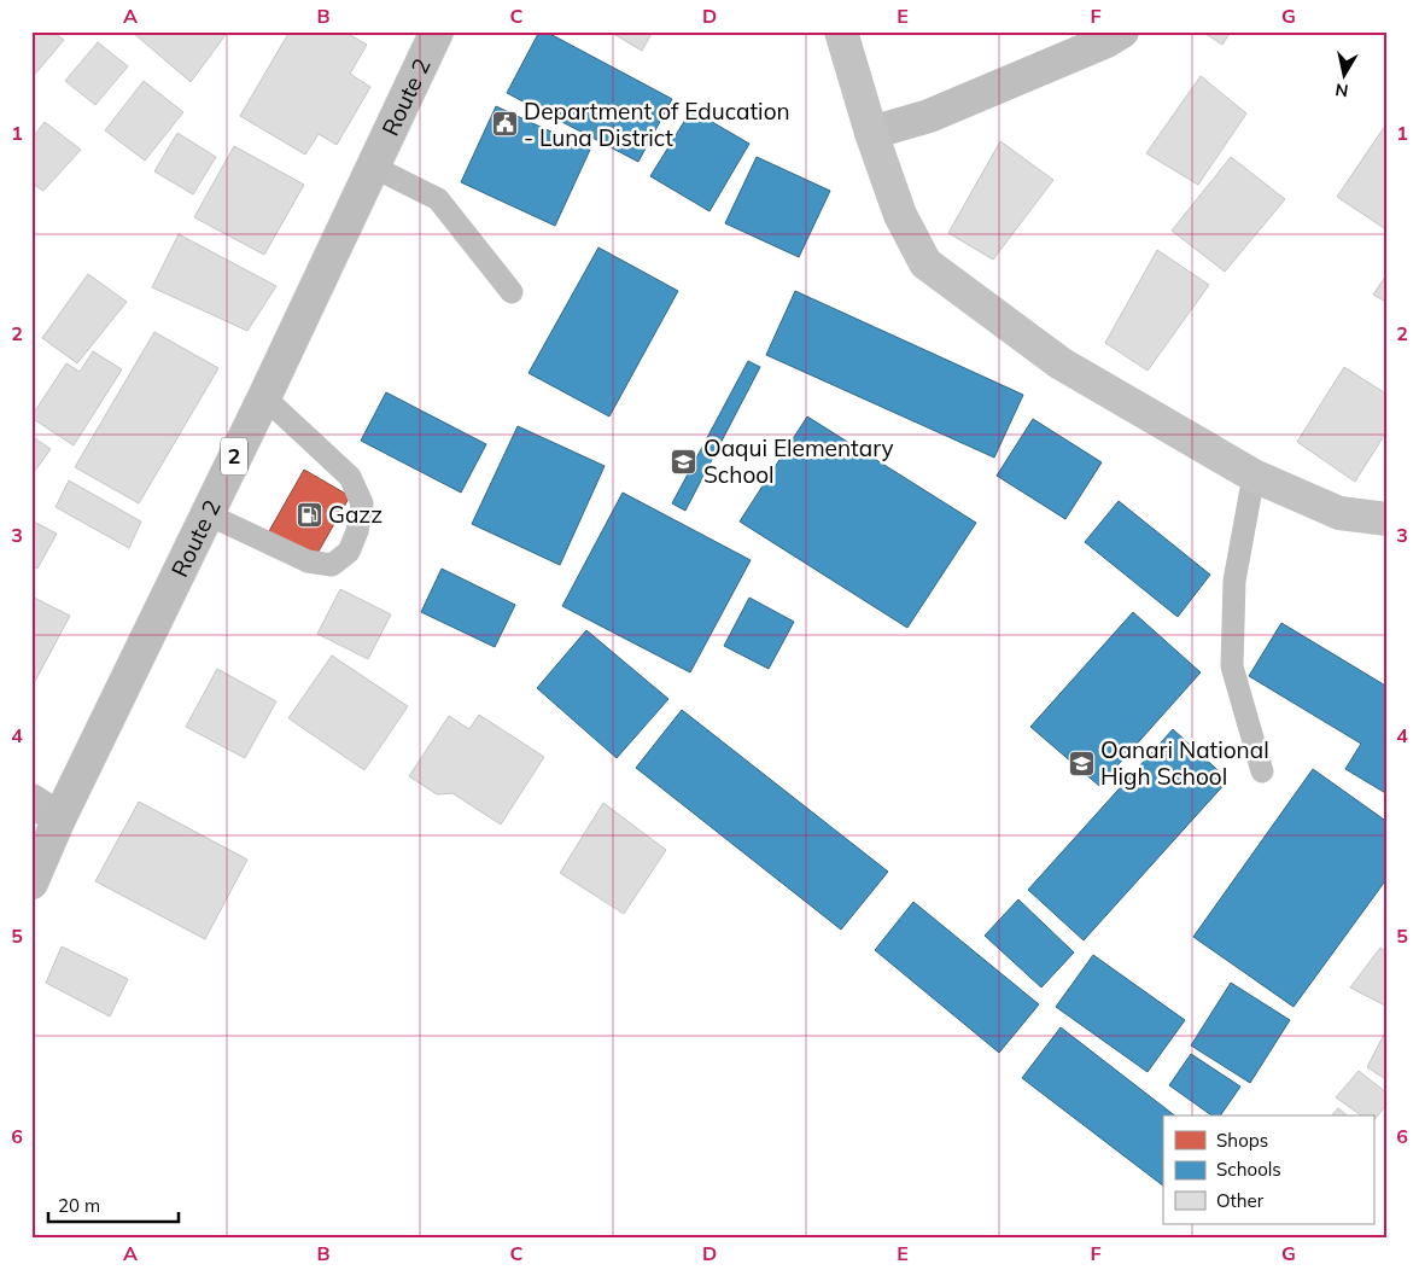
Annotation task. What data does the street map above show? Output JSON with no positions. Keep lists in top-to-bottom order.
{
  "streets": {
    "highway": ["Route 2", "2"]
  },
  "places": {
    "public building": ["Department of Education - Luna District"],
    "school or university": ["Oaqui Elementary School", "Oanari National High School"],
    "fuel station": ["Gazz"]
  },
  "legend": ["Shops", "Schools", "Other"],
  "scale_bar": "20 m",
  "north": "bottom",
  "grid": {
    "columns": [
      "A",
      "B",
      "C",
      "D",
      "E",
      "F",
      "G"
    ],
    "rows": [
      "1",
      "2",
      "3",
      "4",
      "5",
      "6"
    ]
  }
}
